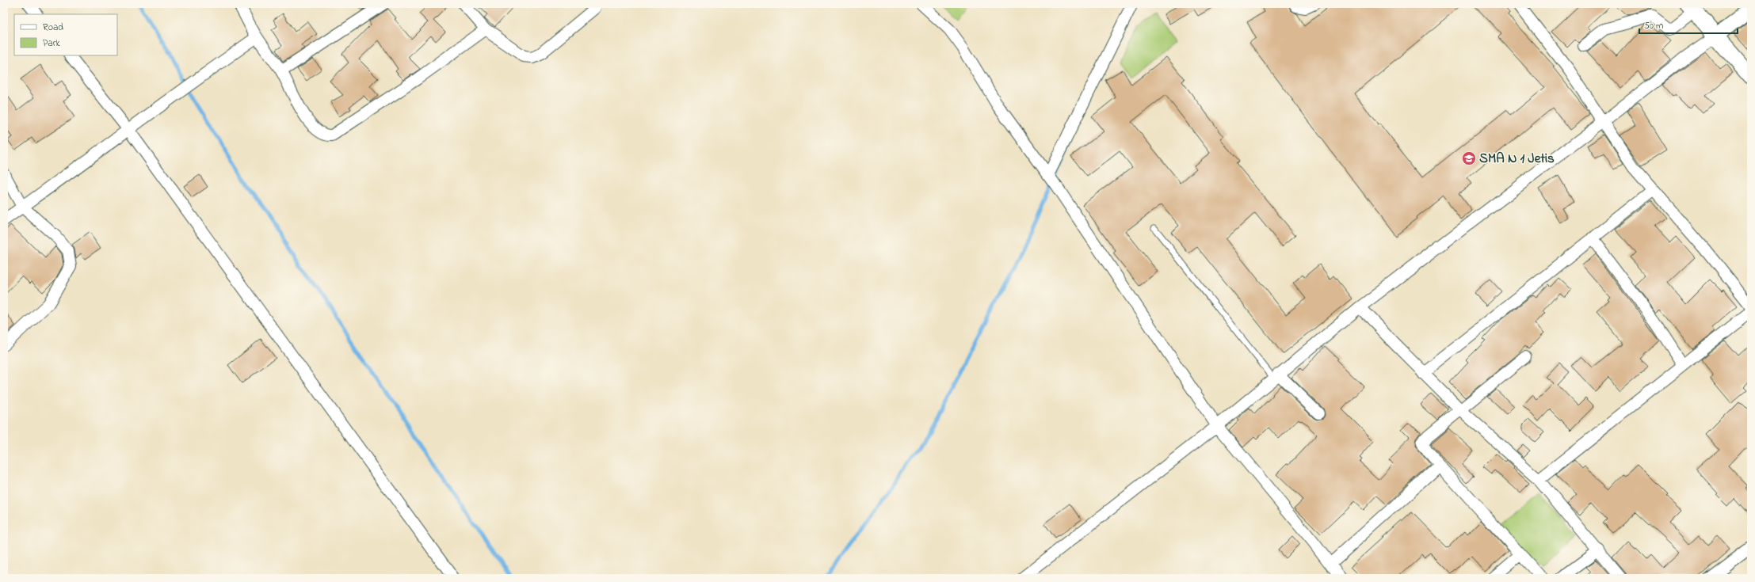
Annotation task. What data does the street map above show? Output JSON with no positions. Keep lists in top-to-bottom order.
{
  "places": {
    "school or university": ["SMA N 1 Jetis"]
  },
  "legend": ["Road", "Park"],
  "scale_bar": "50 m"
}
